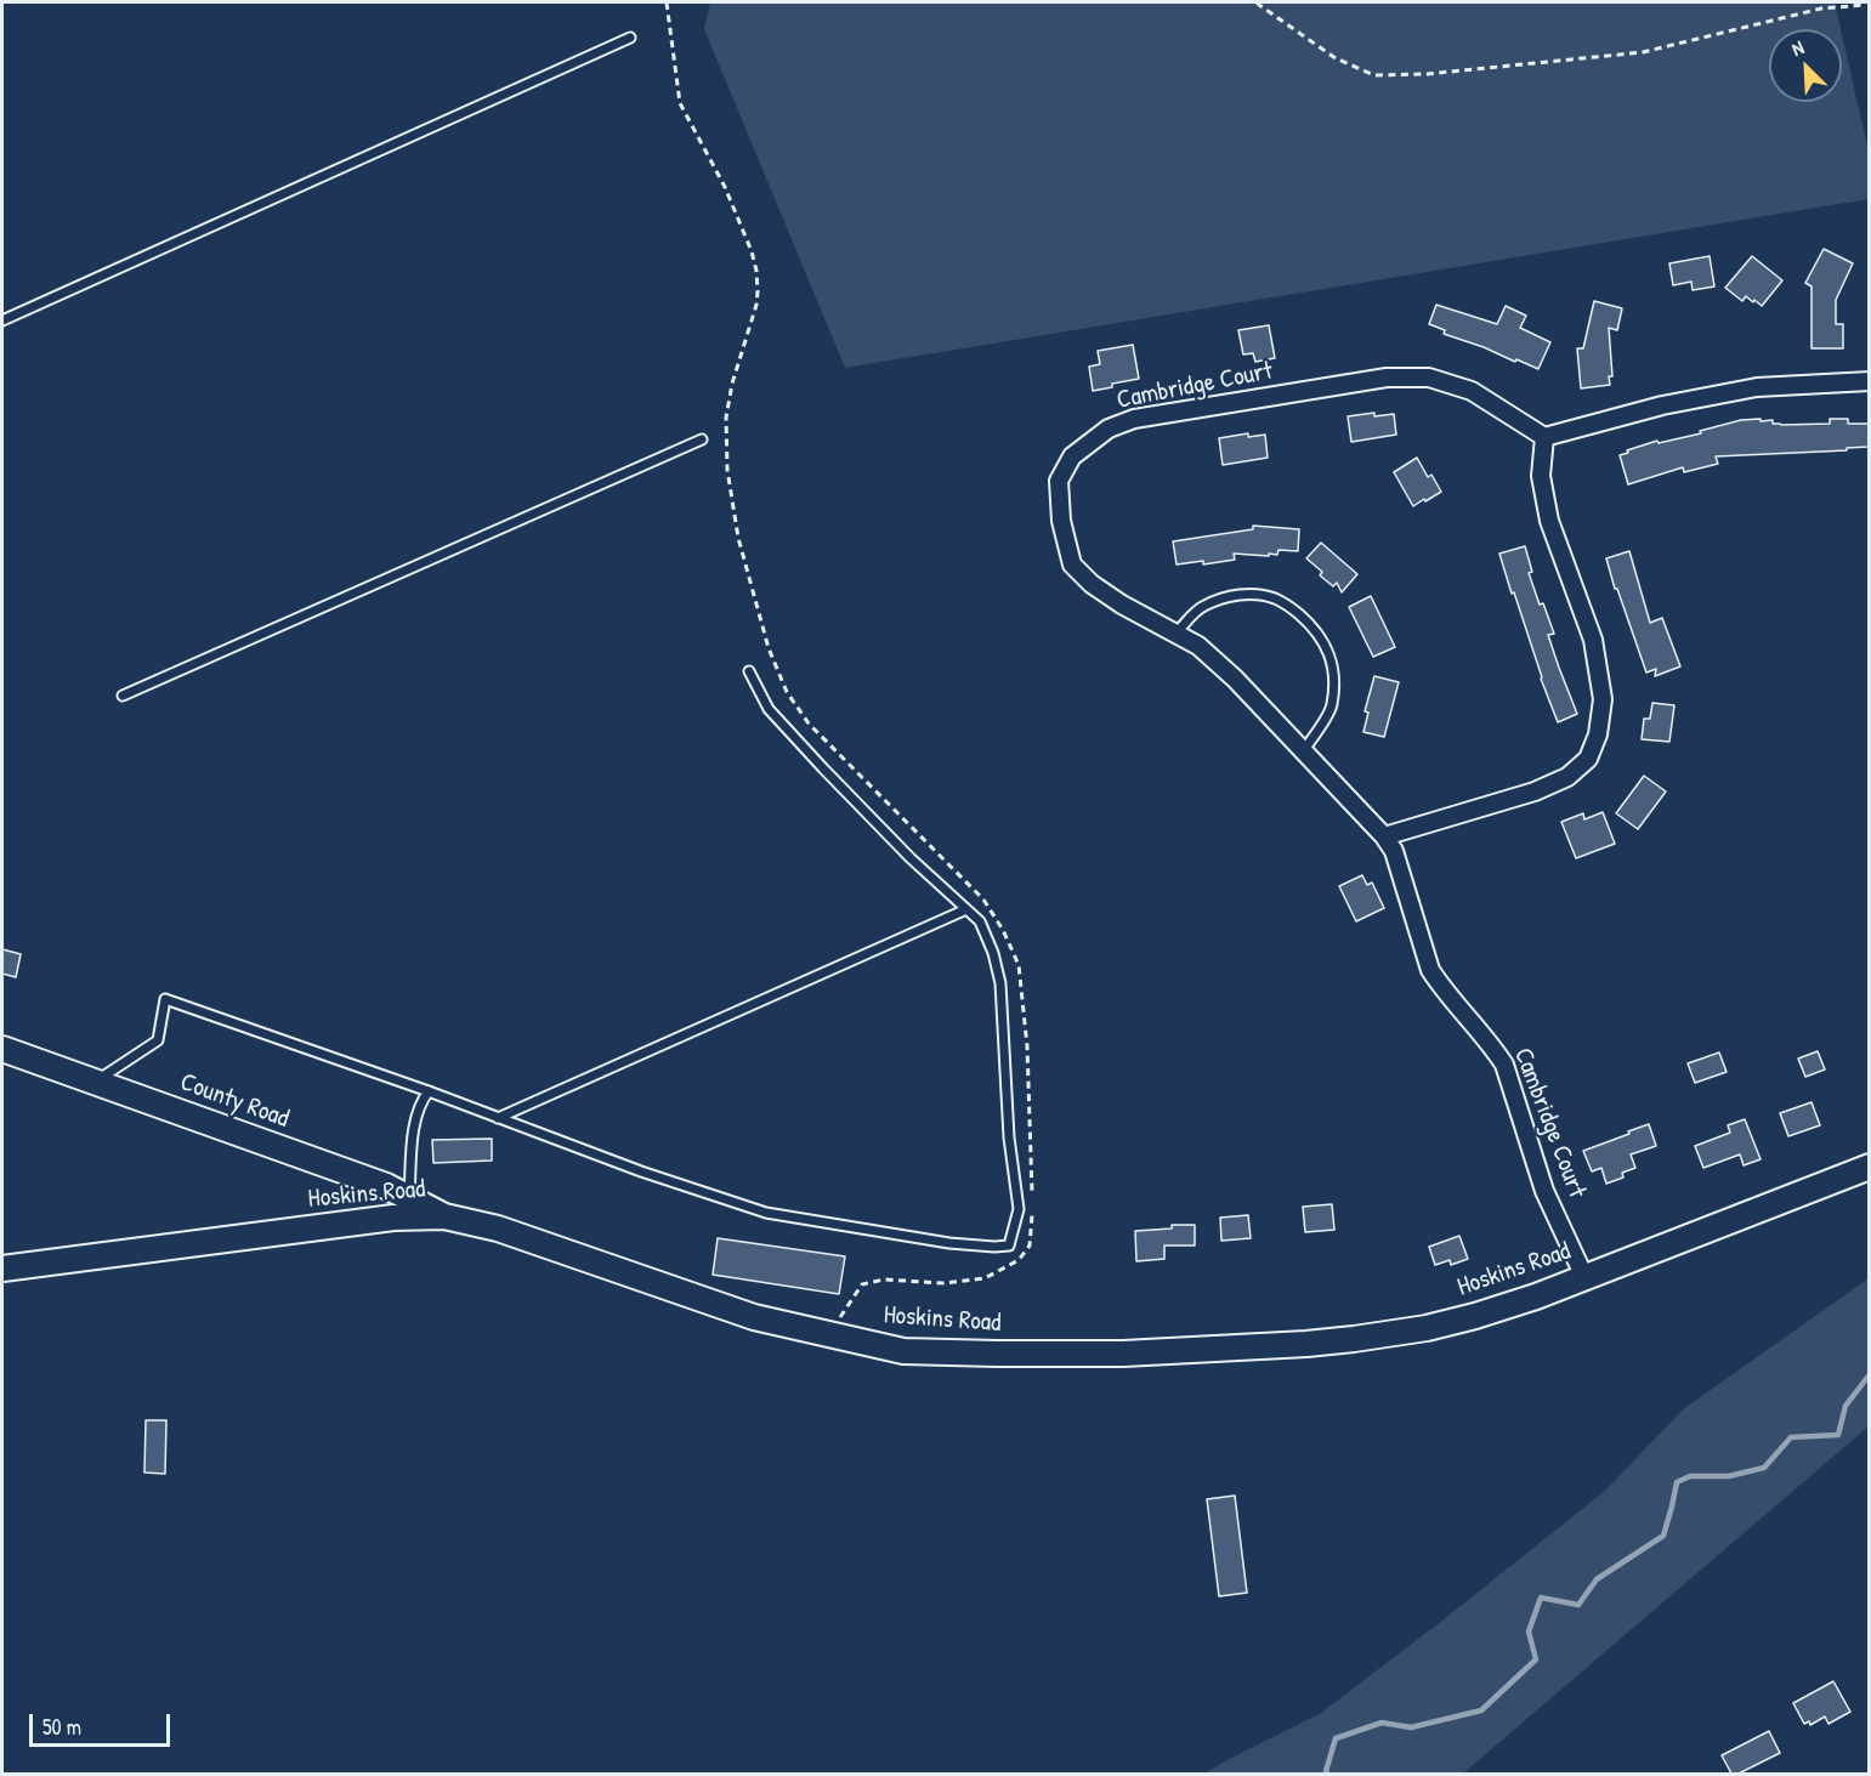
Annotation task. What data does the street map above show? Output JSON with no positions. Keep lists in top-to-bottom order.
{
  "streets": {
    "street": ["Cambridge Court", "County Road", "Hoskins Road"]
  },
  "crossings": [
    ["Cambridge Court", "Hoskins Road"],
    ["County Road", "Hoskins Road"]
  ],
  "scale_bar": "50 m",
  "north": "top left"
}
